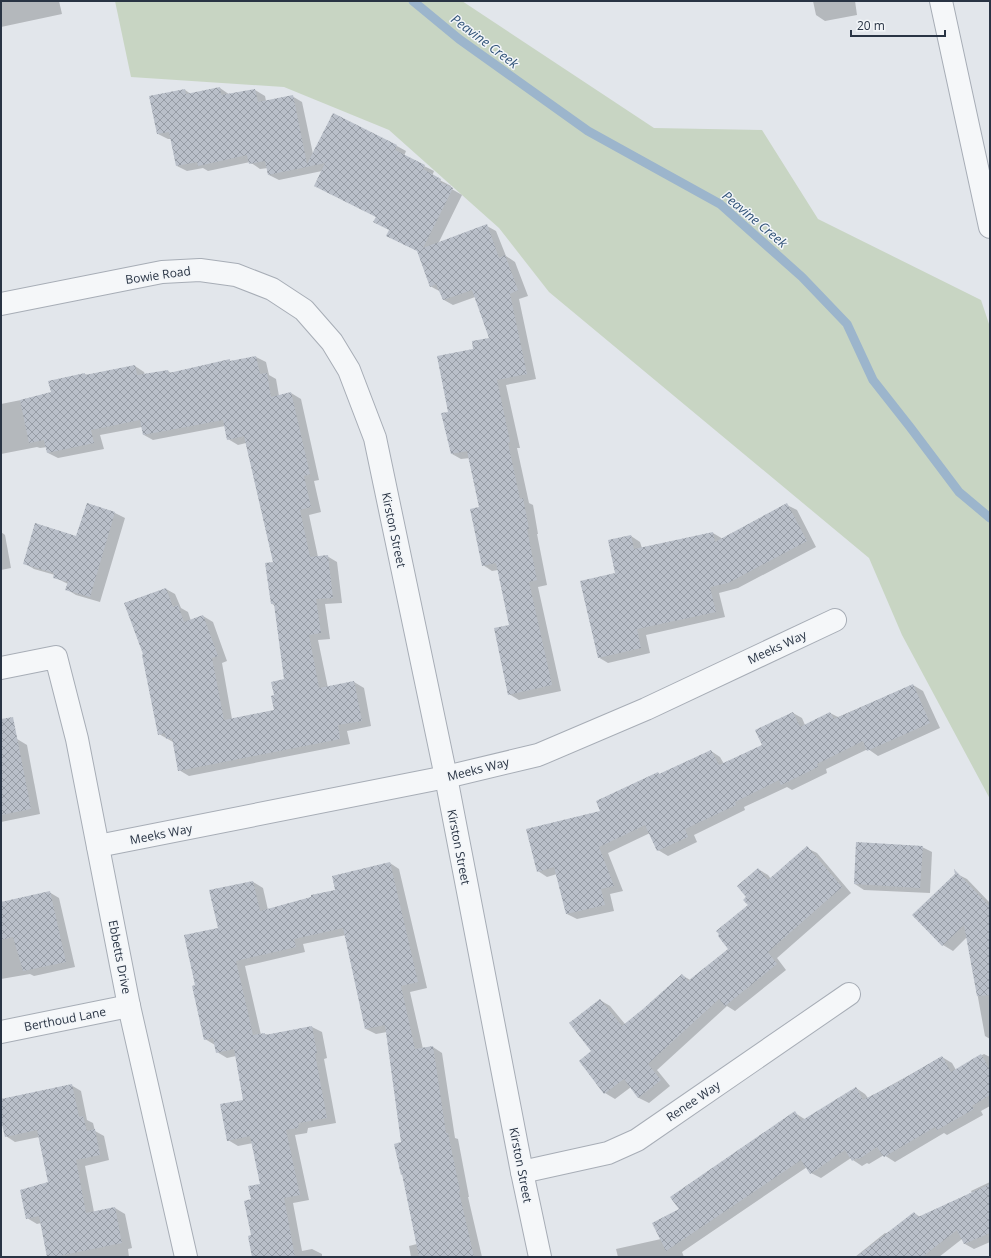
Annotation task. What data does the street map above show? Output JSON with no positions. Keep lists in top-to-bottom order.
{
  "streets": {
    "street": [
      "Bowie Road",
      "Kirston Street",
      "Meeks Way",
      "Ebbetts Drive",
      "Berthoud Lane",
      "Renee Way"
    ]
  },
  "crossings": [
    ["Bowie Road", "Kirston Street"],
    ["Kirston Street", "Meeks Way"],
    ["Kirston Street", "Renee Way"],
    ["Meeks Way", "Ebbetts Drive"],
    ["Ebbetts Drive", "Berthoud Lane"]
  ],
  "water": ["Peavine Creek"],
  "scale_bar": "20 m"
}
